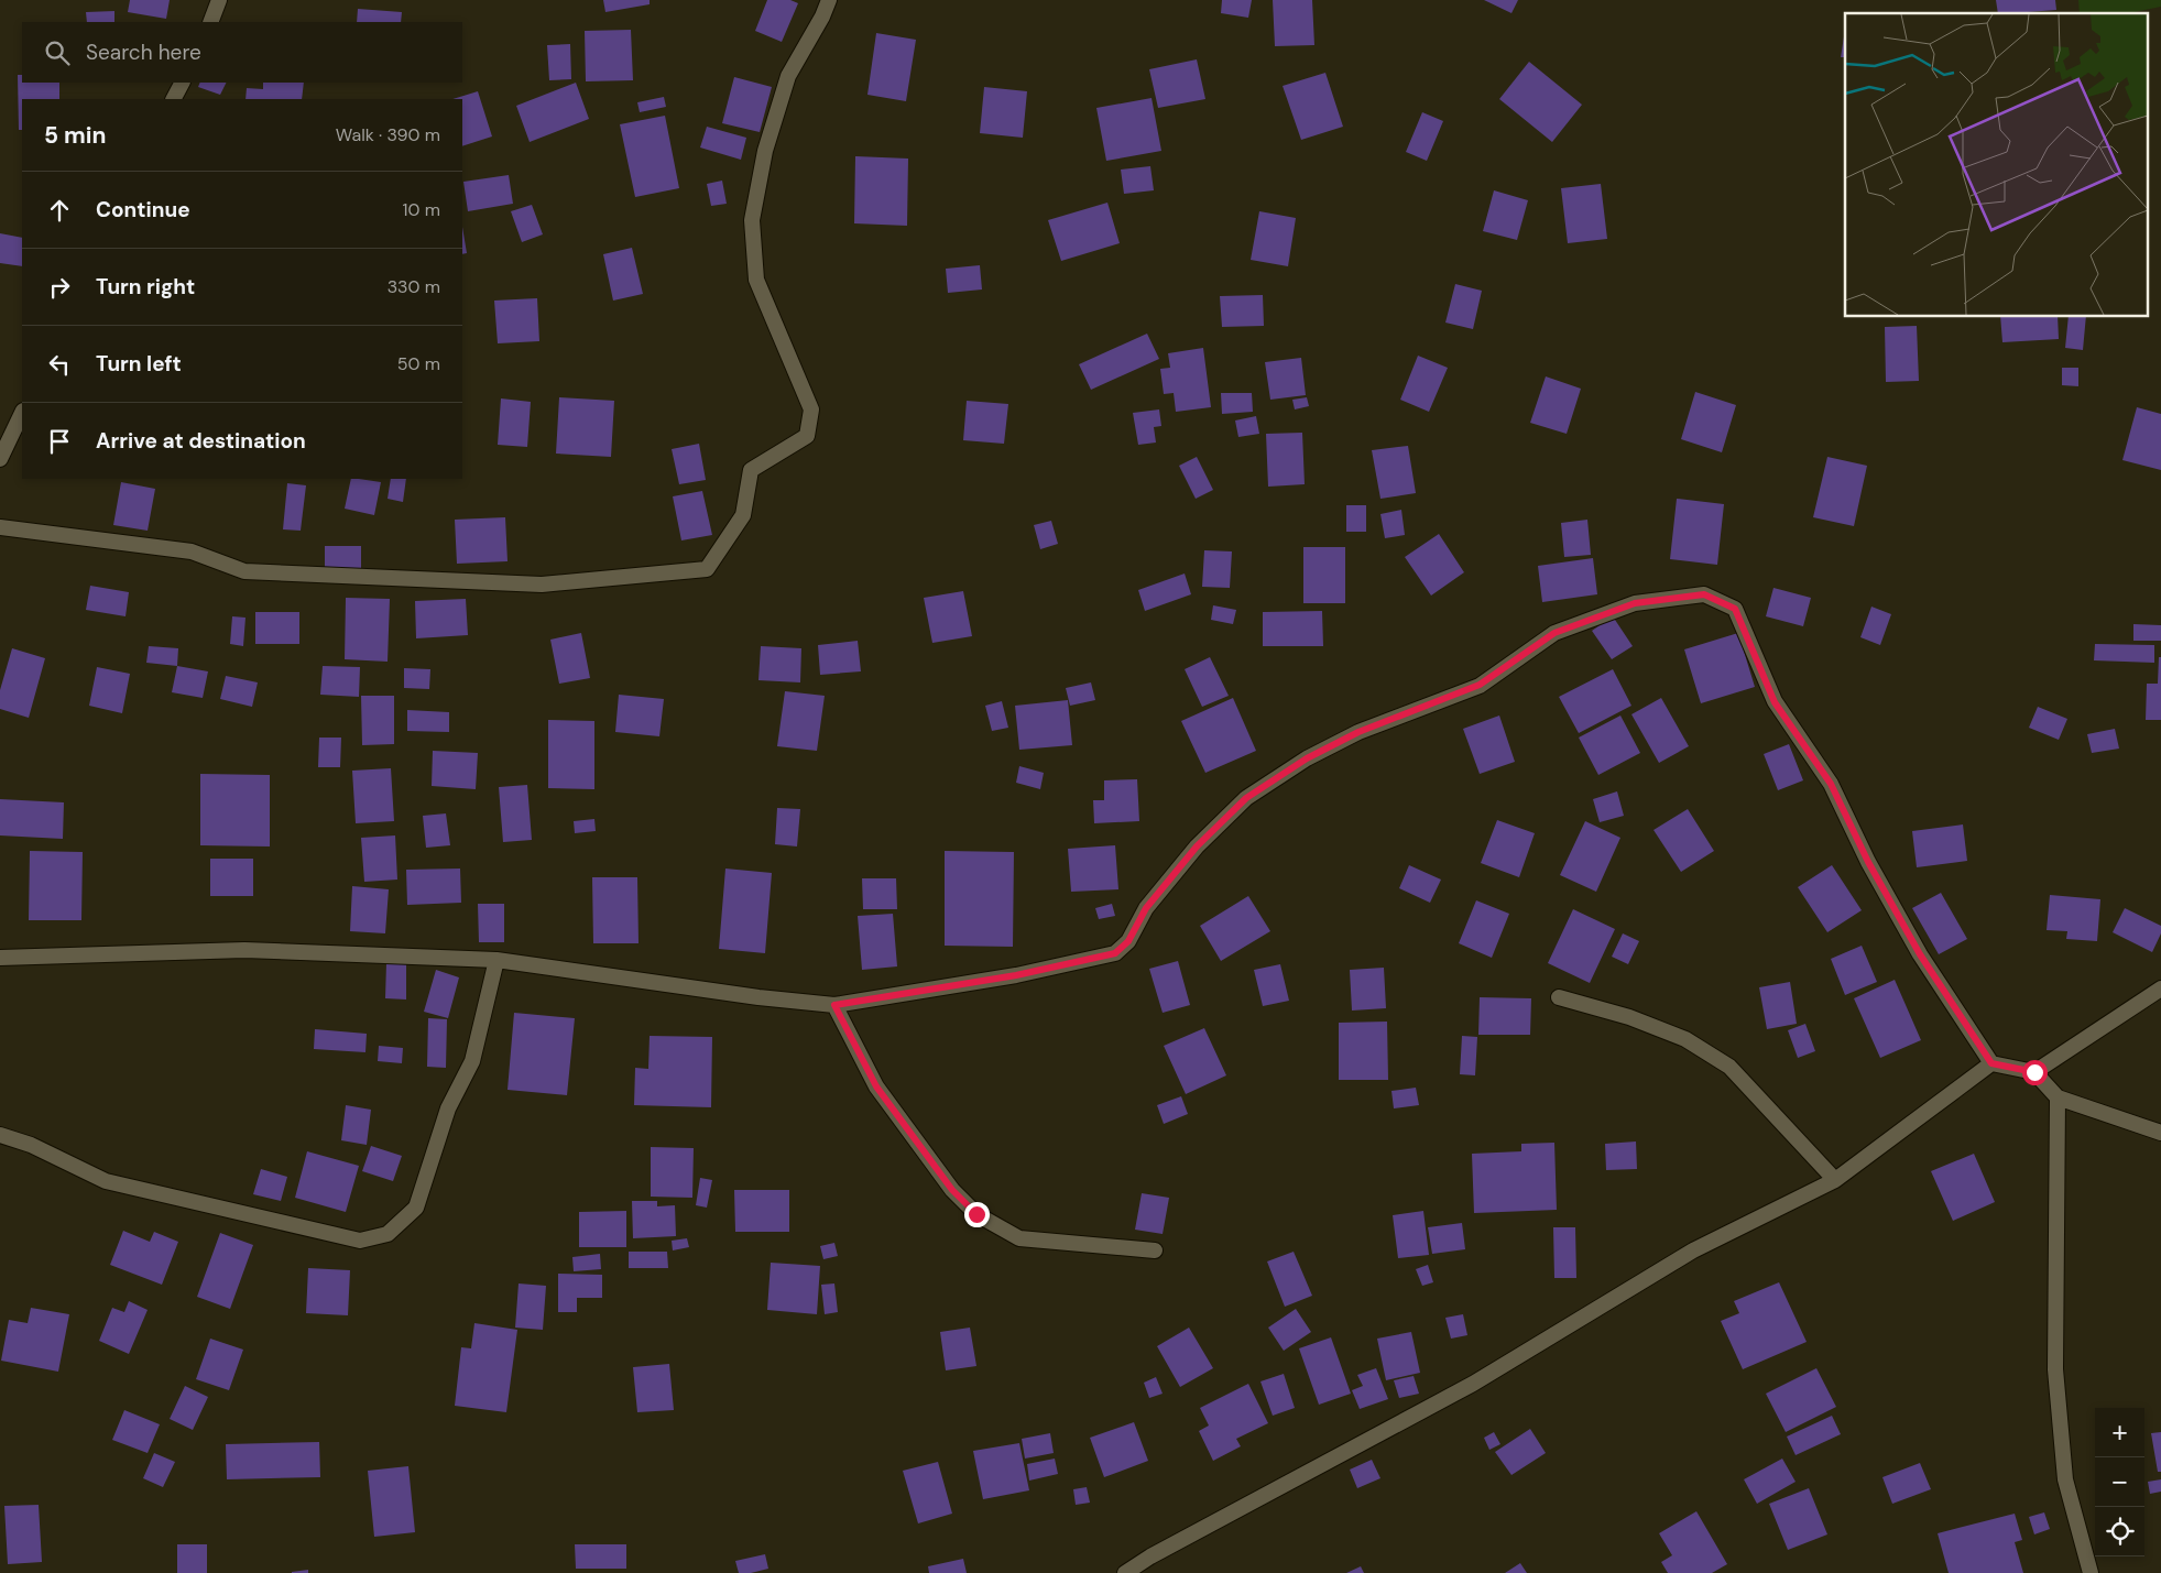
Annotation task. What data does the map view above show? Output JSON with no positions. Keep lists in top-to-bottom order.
{
  "page": {
    "search": "Search here",
    "heading": ["5 min", "Walk · 390 m"],
    "list": [
      ["Continue", "10 m"],
      ["Turn right", "330 m"],
      ["Turn left", "50 m"],
      "Arrive at destination"
    ],
    "map_buttons": ["+", "−"]
  }
}
